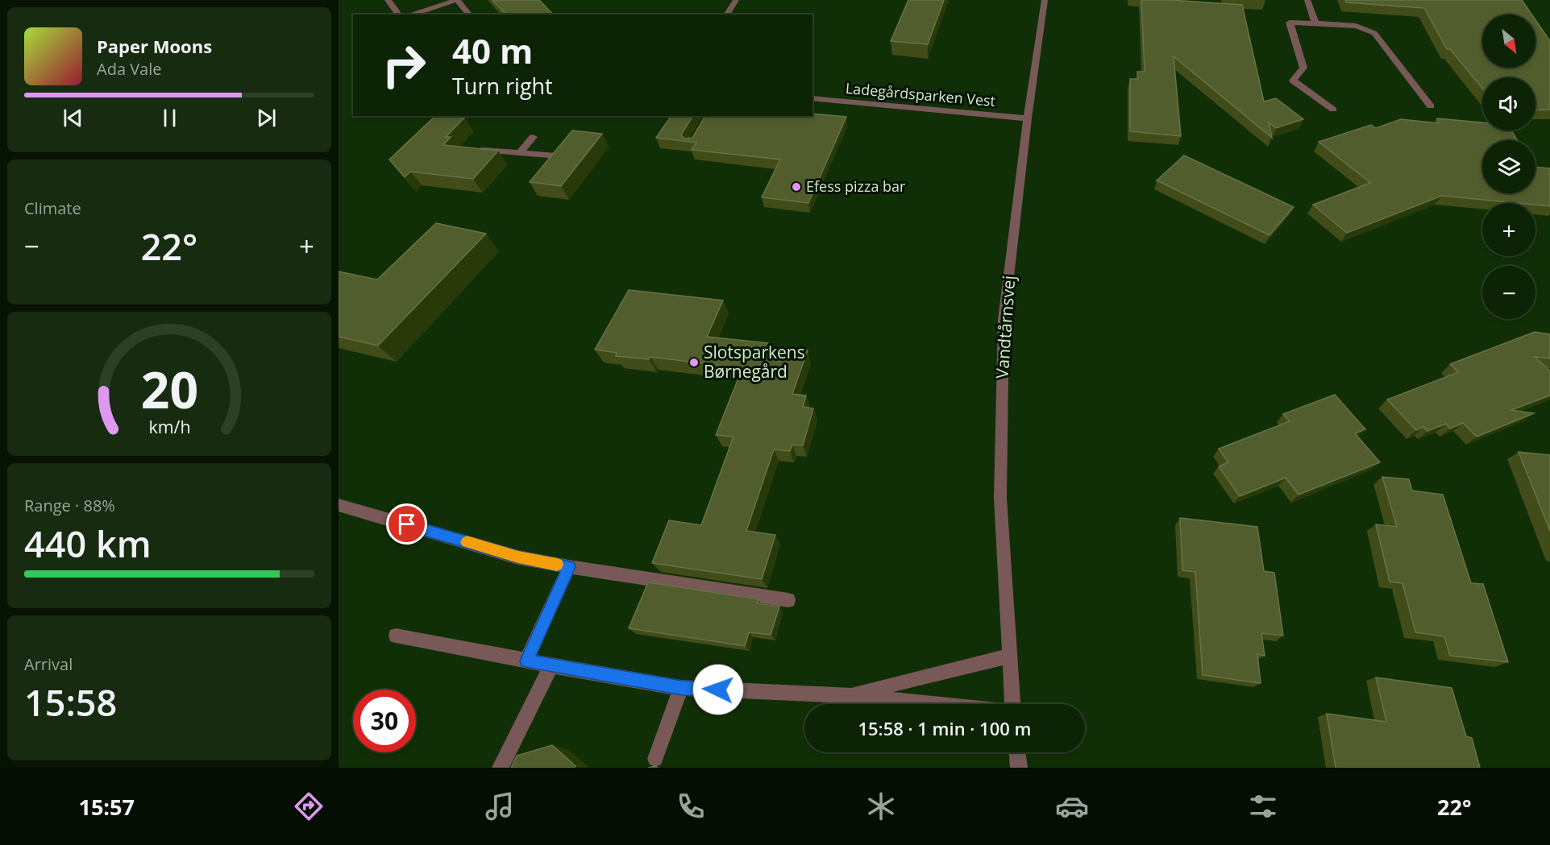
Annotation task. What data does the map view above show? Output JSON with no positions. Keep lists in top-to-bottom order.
{
  "streets": {
    "street": ["Ladegårdsparken Vest", "Vandtårnsvej"]
  },
  "crossings": [
    ["Ladegårdsparken Vest", "Vandtårnsvej"]
  ],
  "places": ["Efess pizza bar", "Slotsparkens Børnegård"],
  "north": "bottom right",
  "page": {
    "map_buttons": ["+", "−"],
    "turn": ["40 m", "Turn right"],
    "song": ["Paper Moons", "Ada Vale"],
    "tile": [
      "Climate",
      ["Range · 88%", "440 km"],
      ["Arrival", "15:58"]
    ],
    "heat": ["−", "22°", "+"],
    "limit": "30",
    "trip": "15:58 · 1 min · 100 m",
    "tabs": ["15:57", "22°"],
    "gauge": ["20", "km/h"]
  }
}
